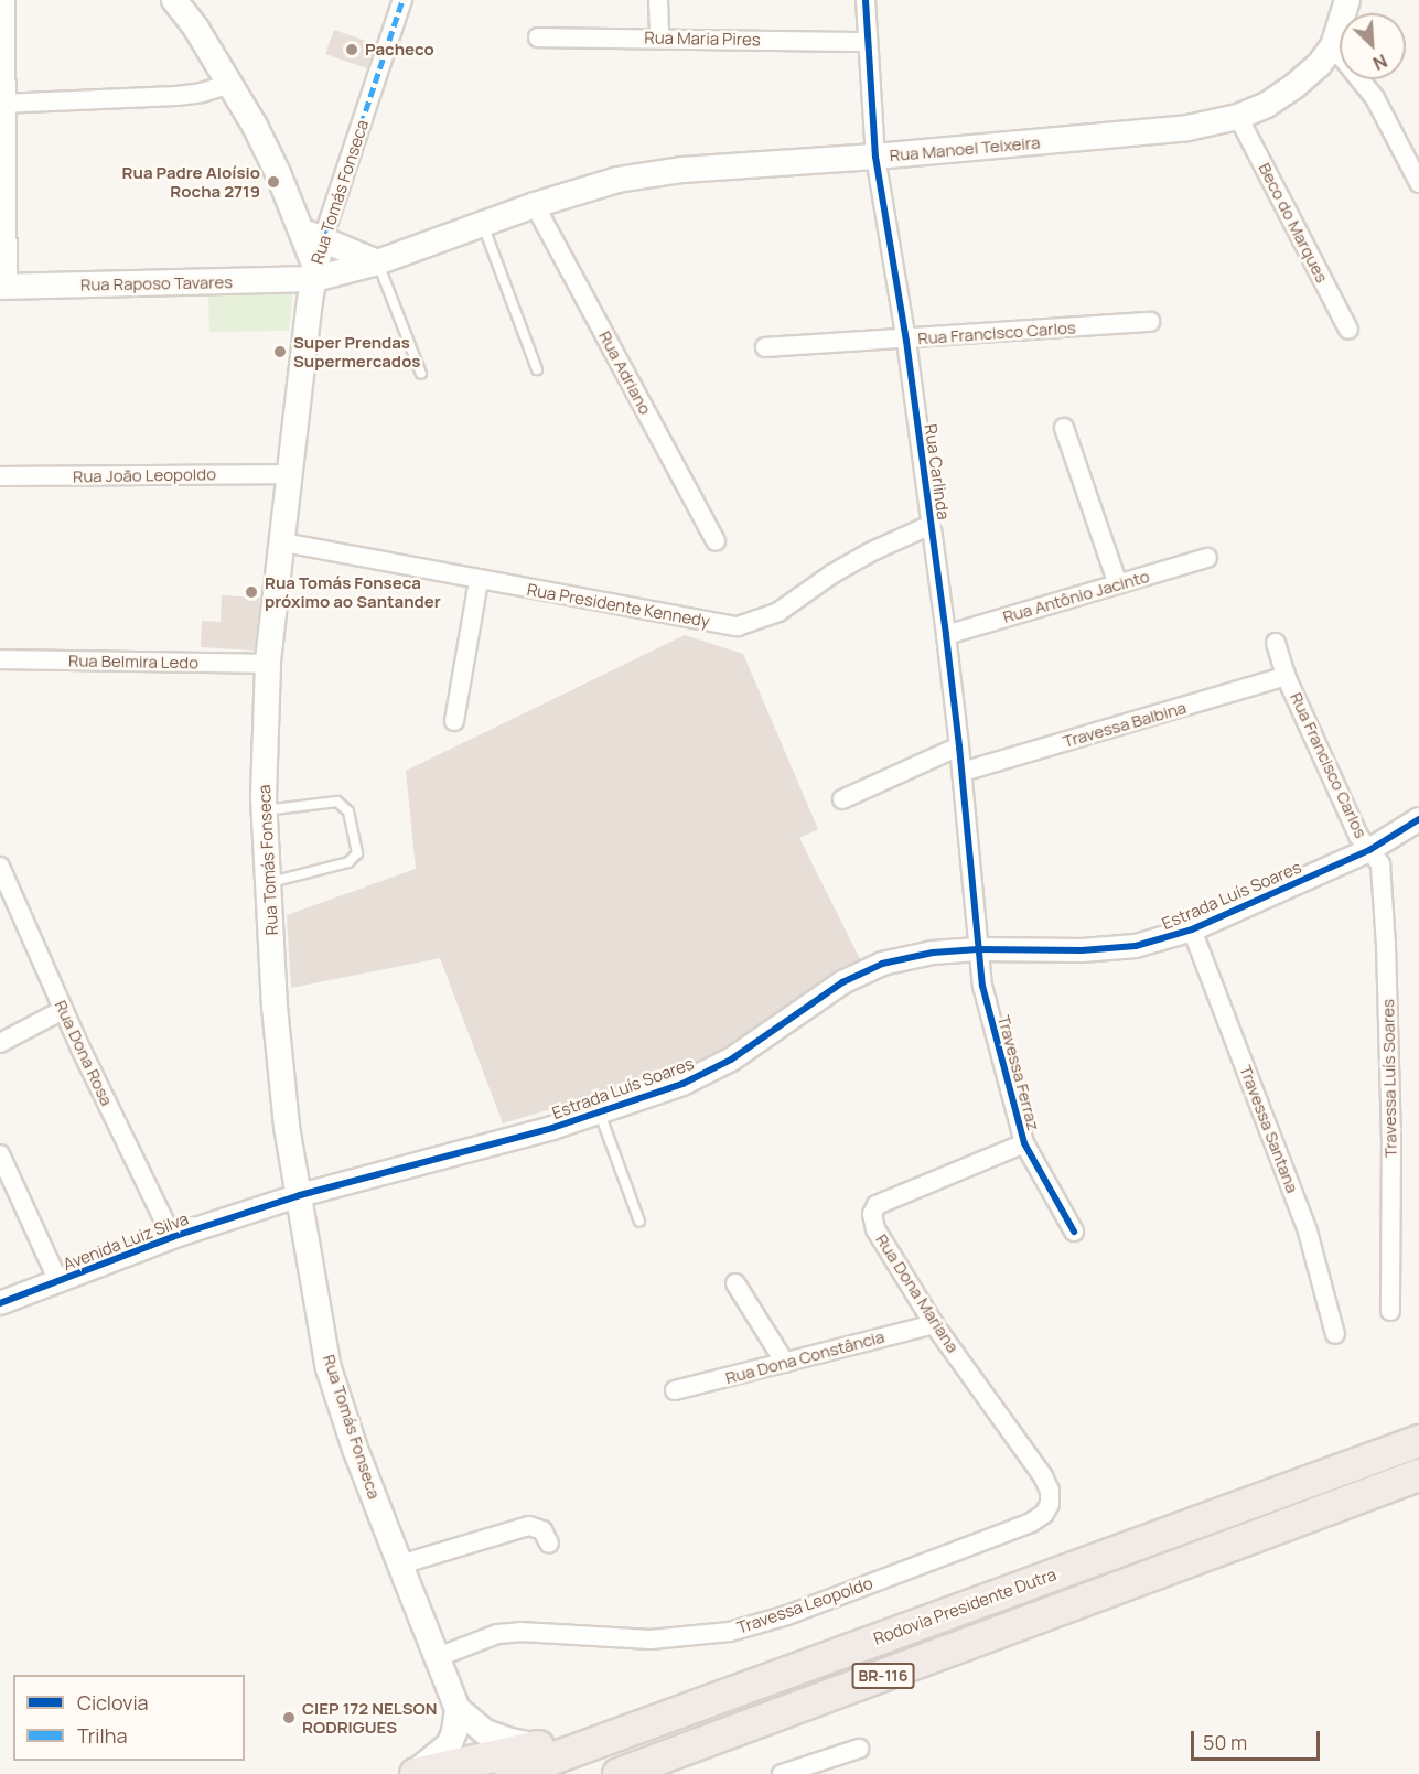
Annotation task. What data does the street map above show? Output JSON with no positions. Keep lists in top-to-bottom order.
{
  "streets": {
    "highway": ["Rodovia Presidente Dutra", "BR-116"],
    "main road": ["Rua Manoel Teixeira", "Rua Tomás Fonseca", "Rua Raposo Tavares"],
    "street": [
      "Rua Maria Pires",
      "Beco do Marques",
      "Rua Francisco Carlos",
      "Rua Adriano",
      "Rua Carlinda",
      "Rua João Leopoldo",
      "Rua Antônio Jacinto",
      "Rua Presidente Kennedy",
      "Rua Belmira Ledo",
      "Travessa Balbina",
      "Estrada Luís Soares",
      "Rua Dona Rosa",
      "Travessa Ferraz",
      "Travessa Luís Soares",
      "Travessa Santana",
      "Avenida Luiz Silva",
      "Rua Dona Mariana",
      "Rua Dona Constância",
      "Travessa Leopoldo"
    ]
  },
  "crossings": [
    ["Rua Maria Pires", "Rua Carlinda"],
    ["Rua Manoel Teixeira", "Rua Tomás Fonseca"],
    ["Rua Manoel Teixeira", "Beco do Marques"],
    ["Rua Manoel Teixeira", "Rua Raposo Tavares"],
    ["Rua Manoel Teixeira", "Rua Adriano"],
    ["Rua Manoel Teixeira", "Rua Carlinda"],
    ["Rua Tomás Fonseca", "Rua Raposo Tavares"],
    ["Rua Tomás Fonseca", "Rua João Leopoldo"],
    ["Rua Tomás Fonseca", "Rua Presidente Kennedy"],
    ["Rua Tomás Fonseca", "Rua Belmira Ledo"],
    ["Rua Tomás Fonseca", "Estrada Luís Soares"],
    ["Rua Tomás Fonseca", "Avenida Luiz Silva"],
    ["Rua Tomás Fonseca", "Travessa Leopoldo"],
    ["Rua Francisco Carlos", "Rua Carlinda"],
    ["Rua Francisco Carlos", "Travessa Balbina"],
    ["Rua Francisco Carlos", "Estrada Luís Soares"],
    ["Rua Francisco Carlos", "Travessa Luís Soares"],
    ["Rua Carlinda", "Rua Antônio Jacinto"],
    ["Rua Carlinda", "Rua Presidente Kennedy"],
    ["Rua Carlinda", "Travessa Balbina"],
    ["Rua Carlinda", "Estrada Luís Soares"],
    ["Rua Carlinda", "Travessa Ferraz"],
    ["Estrada Luís Soares", "Travessa Ferraz"],
    ["Estrada Luís Soares", "Travessa Luís Soares"],
    ["Estrada Luís Soares", "Travessa Santana"],
    ["Estrada Luís Soares", "Avenida Luiz Silva"],
    ["Rua Dona Rosa", "Avenida Luiz Silva"],
    ["Travessa Ferraz", "Rua Dona Mariana"],
    ["Rua Dona Mariana", "Rua Dona Constância"],
    ["Rua Dona Mariana", "Travessa Leopoldo"]
  ],
  "places": [
    "Pacheco",
    "Rua Padre Aloísio Rocha 2719",
    "Super Prendas Supermercados",
    "Rua Tomás Fonseca próximo ao Santander",
    "CIEP 172 NELSON RODRIGUES"
  ],
  "legend": ["Ciclovia", "Trilha"],
  "scale_bar": "50 m",
  "north": "bottom right"
}
